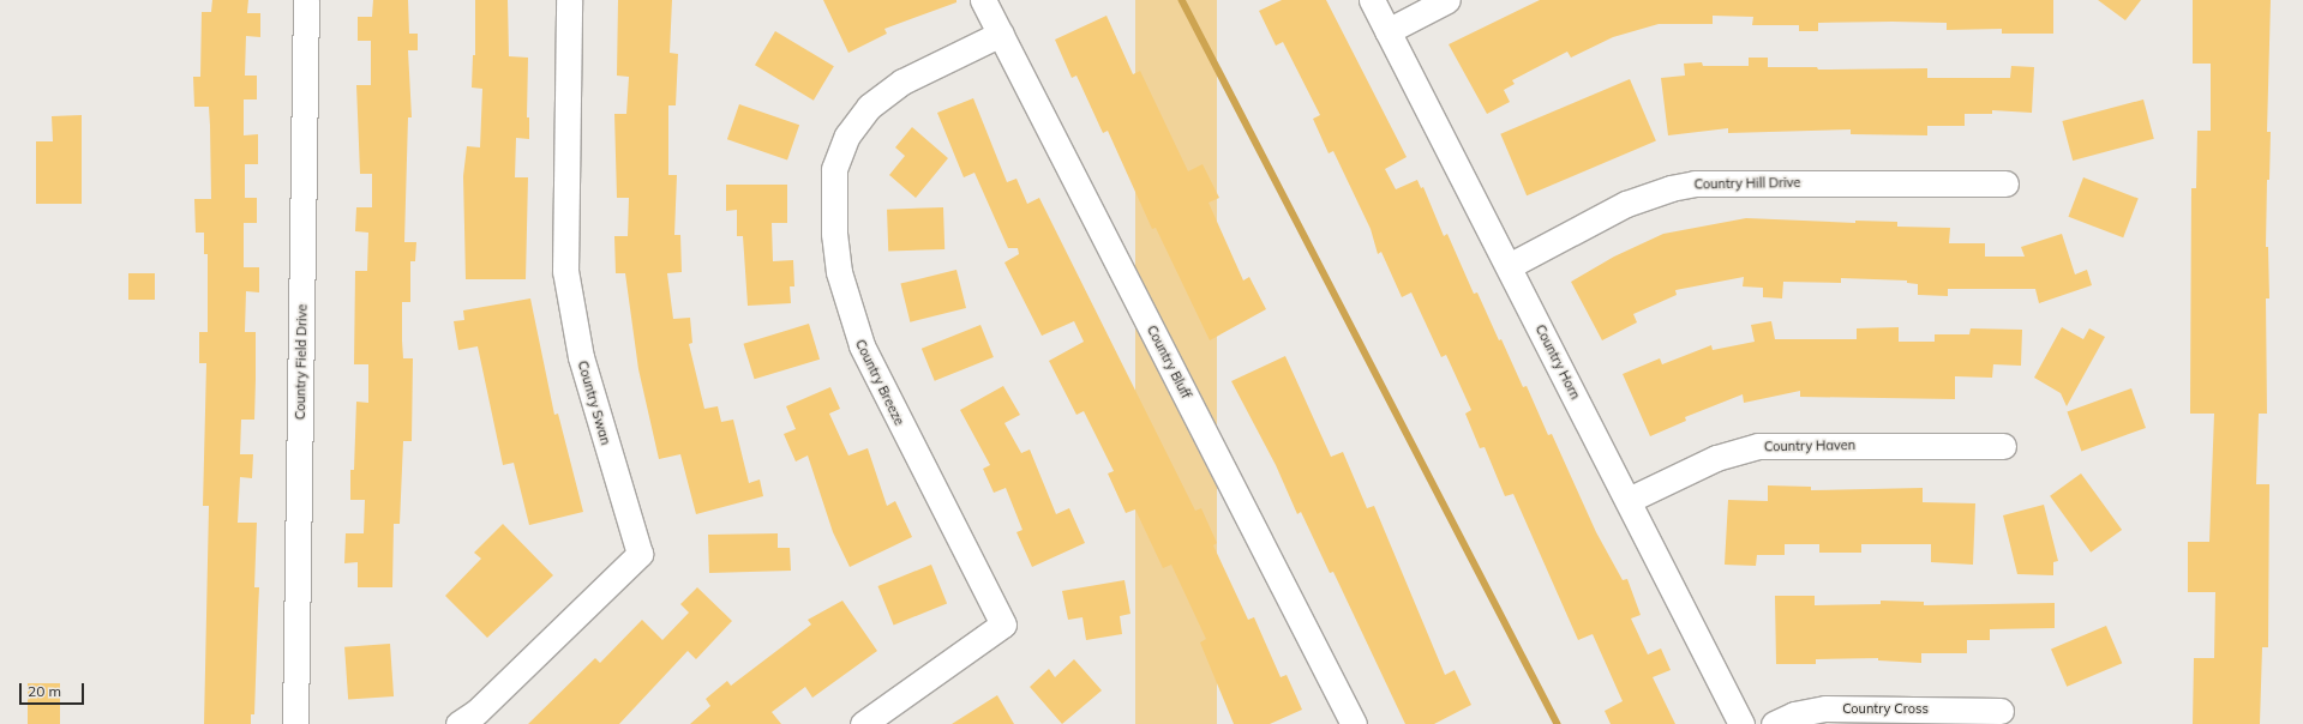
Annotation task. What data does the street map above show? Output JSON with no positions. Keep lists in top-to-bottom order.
{
  "streets": {
    "street": [
      "Country Hill Drive",
      "Country Field Drive",
      "Country Bluff",
      "Country Horn",
      "Country Breeze",
      "Country Swan",
      "Country Haven",
      "Country Cross"
    ]
  },
  "crossings": [
    ["Country Hill Drive", "Country Horn"],
    ["Country Bluff", "Country Breeze"],
    ["Country Horn", "Country Haven"]
  ],
  "scale_bar": "20 m"
}
